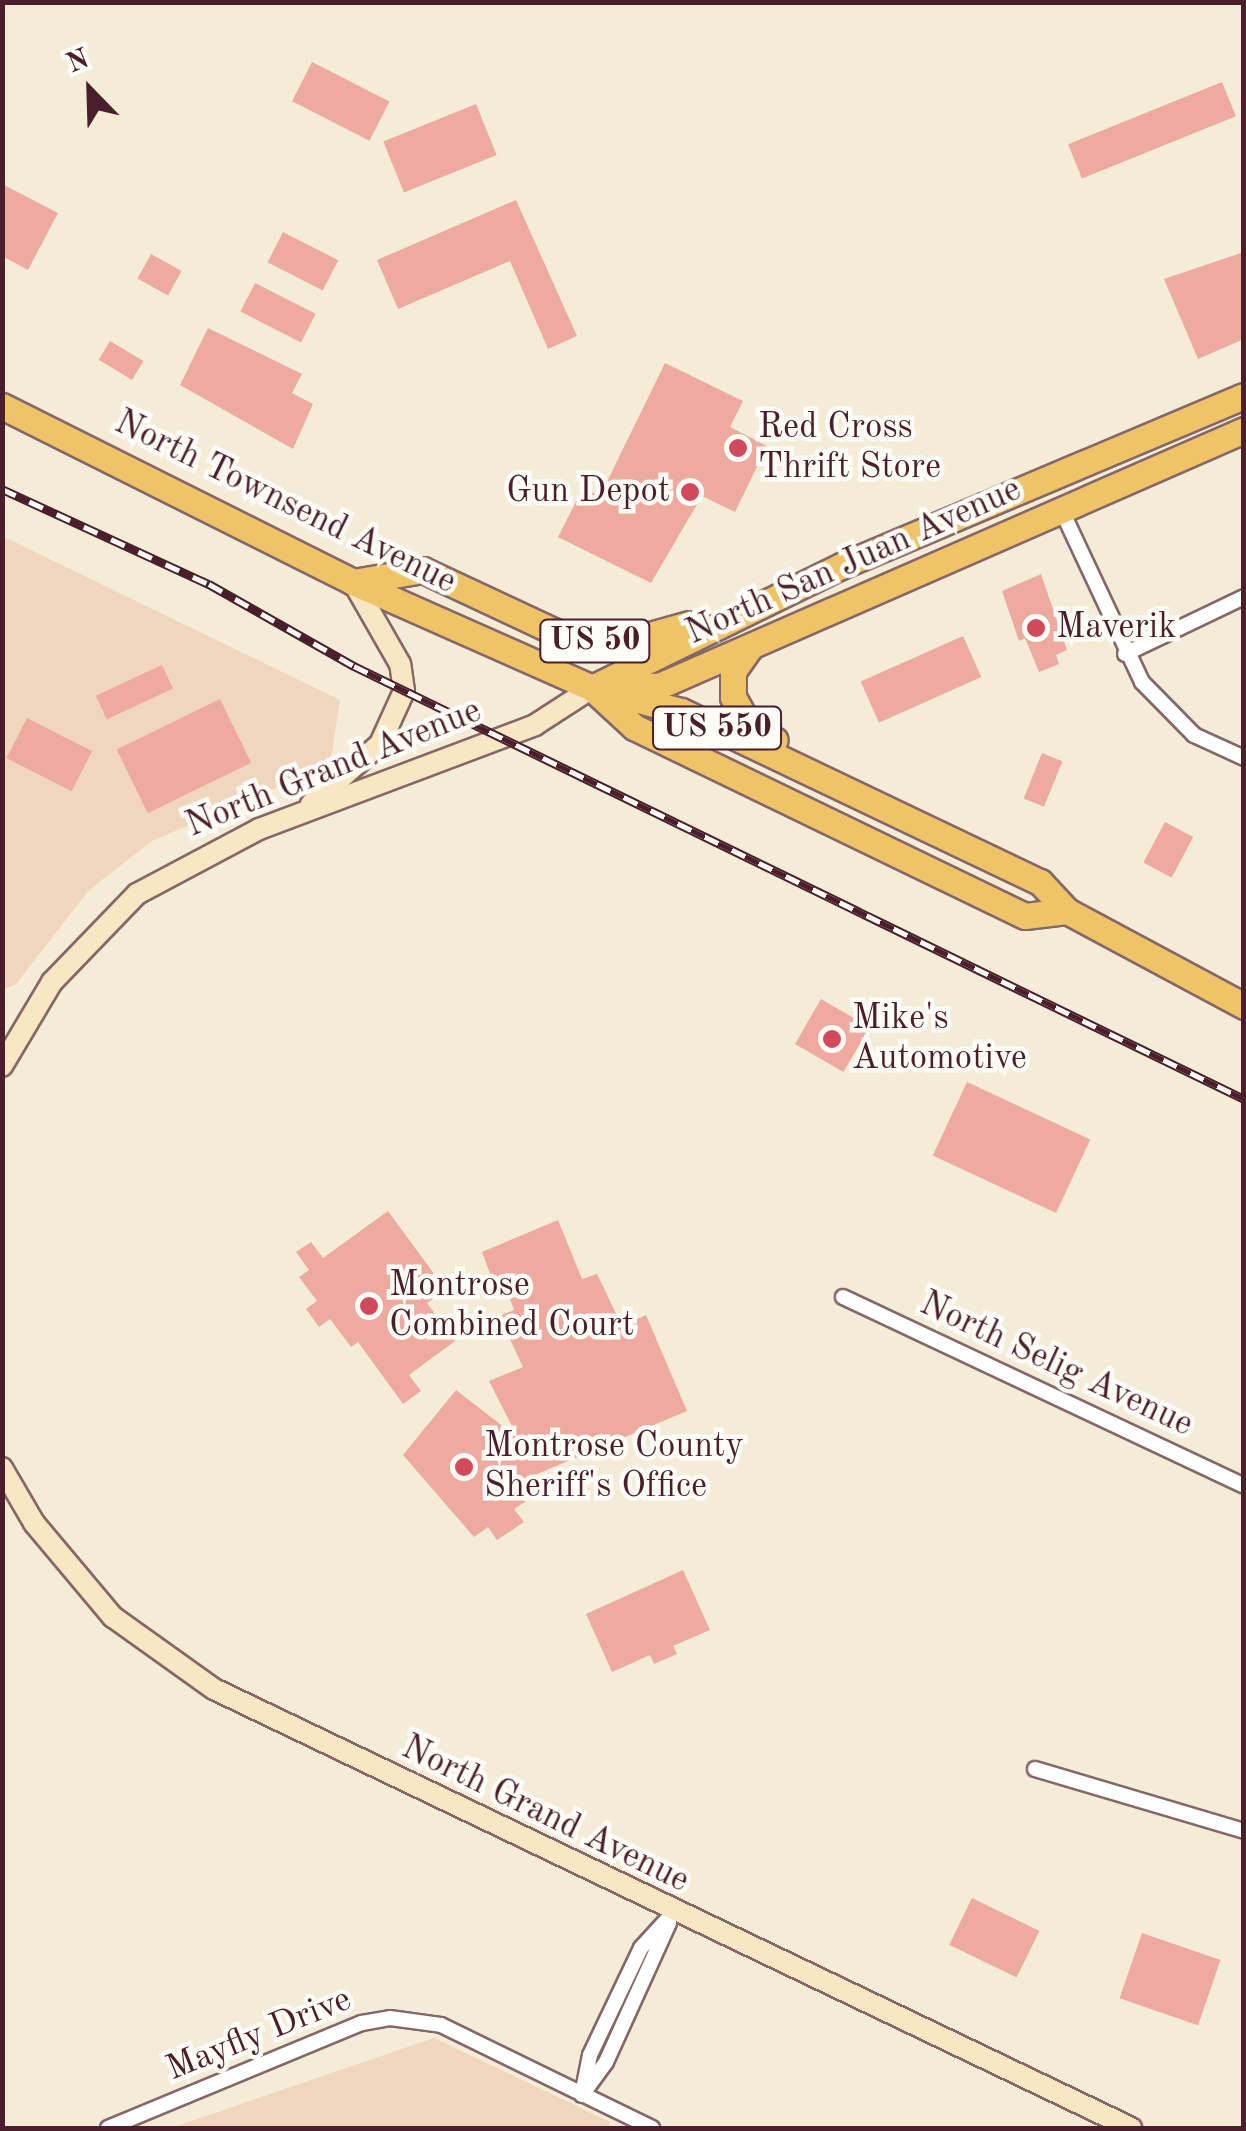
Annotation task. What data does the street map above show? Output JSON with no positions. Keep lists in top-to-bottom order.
{
  "streets": {
    "highway": [
      "North Townsend Avenue",
      "North San Juan Avenue",
      "US 50",
      "US 550"
    ],
    "street": ["North Grand Avenue", "North Selig Avenue", "Mayfly Drive"]
  },
  "crossings": [
    ["North Townsend Avenue", "North San Juan Avenue"],
    ["North Townsend Avenue", "US 50"],
    ["North Townsend Avenue", "North Grand Avenue"],
    ["North San Juan Avenue", "US 50"],
    ["North San Juan Avenue", "North Grand Avenue"]
  ],
  "places": [
    "Red Cross Thrift Store",
    "Gun Depot",
    "Maverik",
    "Mike's Automotive",
    "Montrose Combined Court",
    "Montrose County Sheriff's Office"
  ],
  "north": "top left"
}
